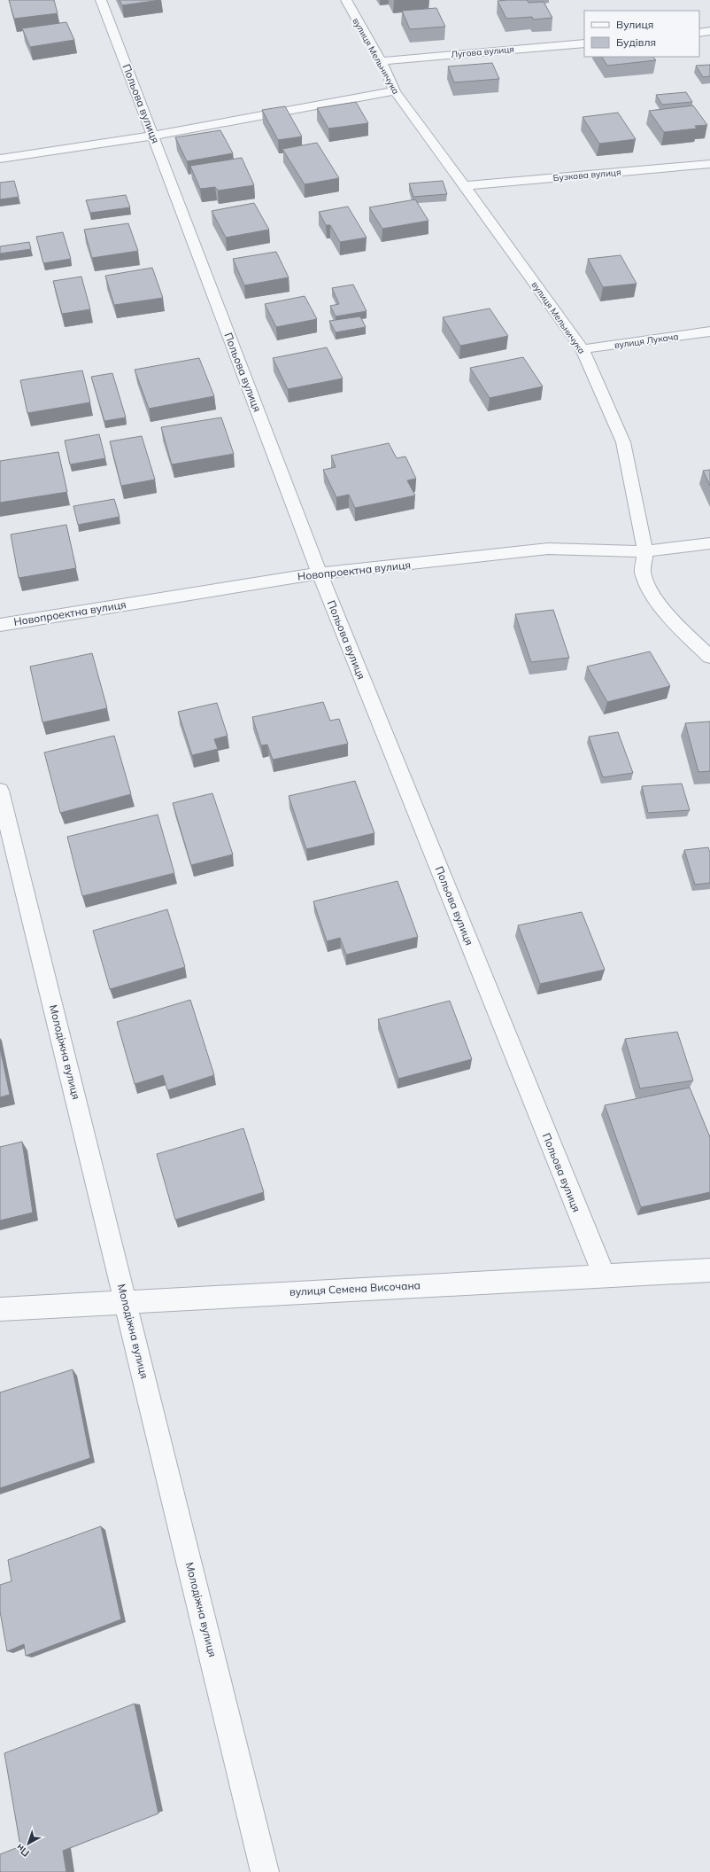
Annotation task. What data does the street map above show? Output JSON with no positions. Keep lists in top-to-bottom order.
{
  "streets": {
    "street": [
      "Лугова вулиця",
      "вулиця Мельничука",
      "Польова вулиця",
      "Бузкова вулиця",
      "вулиця Лукача",
      "Новопроектна вулиця",
      "Молодіжна вулиця",
      "вулиця Семена Височана"
    ]
  },
  "crossings": [
    ["Лугова вулиця", "вулиця Мельничука"],
    ["вулиця Мельничука", "Бузкова вулиця"],
    ["вулиця Мельничука", "вулиця Лукача"],
    ["вулиця Мельничука", "Новопроектна вулиця"],
    ["Польова вулиця", "Новопроектна вулиця"],
    ["Польова вулиця", "вулиця Семена Височана"],
    ["Молодіжна вулиця", "вулиця Семена Височана"]
  ],
  "legend": ["Вулиця", "Будівля"],
  "north": "bottom left"
}
